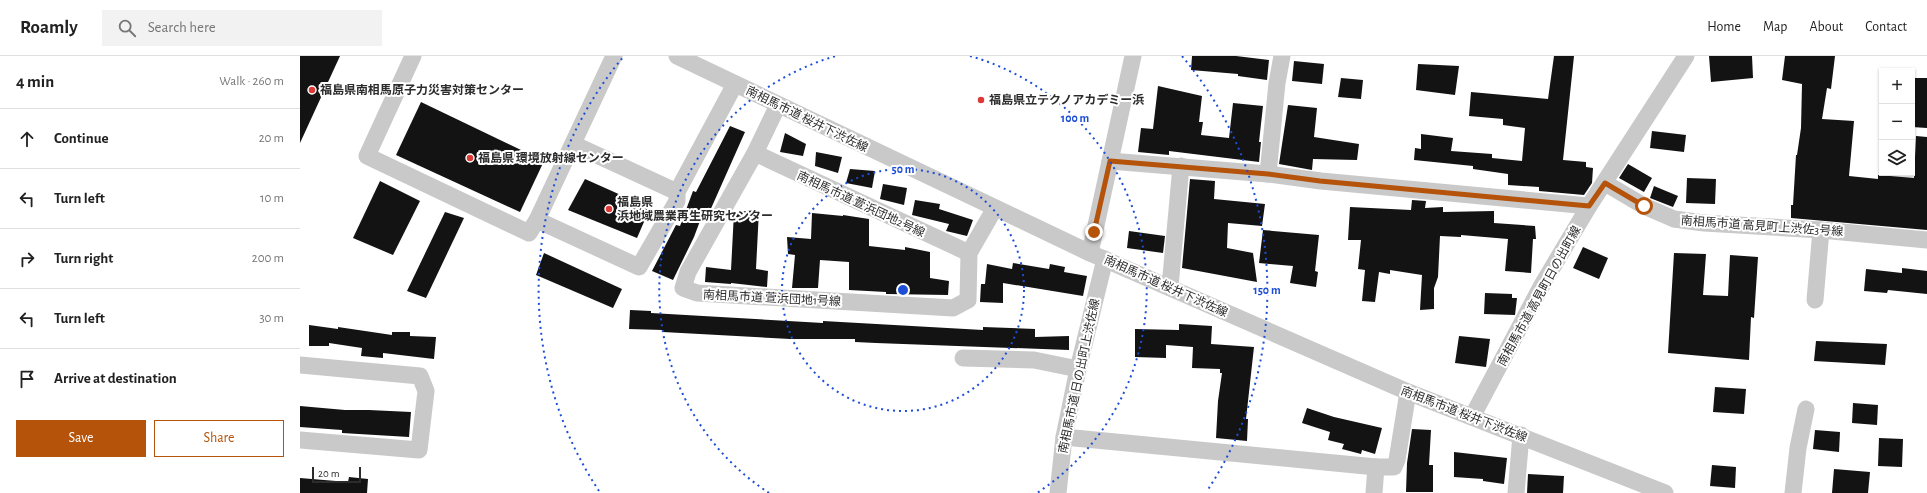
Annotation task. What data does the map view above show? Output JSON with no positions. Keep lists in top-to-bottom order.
{
  "streets": {
    "street": [
      "南相馬市道 桜井下渋佐線",
      "南相馬市道 萱浜団地2号線",
      "南相馬市道 高見町上渋佐3号線",
      "南相馬市道 高見町日の出町線",
      "南相馬市道 萱浜団地1号線",
      "南相馬市道 日の出町上渋佐線"
    ]
  },
  "crossings": [
    ["南相馬市道 桜井下渋佐線", "南相馬市道 高見町日の出町線"],
    ["南相馬市道 桜井下渋佐線", "南相馬市道 萱浜団地1号線"],
    ["南相馬市道 桜井下渋佐線", "南相馬市道 日の出町上渋佐線"],
    ["南相馬市道 萱浜団地2号線", "南相馬市道 萱浜団地1号線"],
    ["南相馬市道 高見町上渋佐3号線", "南相馬市道 高見町日の出町線"]
  ],
  "places": [
    "福島県南相馬原子力災害対策センター",
    "福島県立テクノアカデミー浜",
    "福島県 環境放射線センター",
    "福島県 浜地域農業再生研究センター"
  ],
  "scale_bar": "20 m",
  "page": {
    "header": "Roamly",
    "search": "Search here",
    "nav": [
      "Home",
      "Map",
      "About",
      "Contact"
    ],
    "heading": ["4 min", "Walk · 260 m"],
    "map_buttons": ["+", "−"],
    "list": [
      ["Continue", "20 m"],
      ["Turn left", "10 m"],
      ["Turn right", "200 m"],
      ["Turn left", "30 m"],
      "Arrive at destination"
    ],
    "buttons": ["Save", "Share"],
    "scale": "20 m"
  },
  "rings": ["100 m", "50 m", "150 m"]
}
